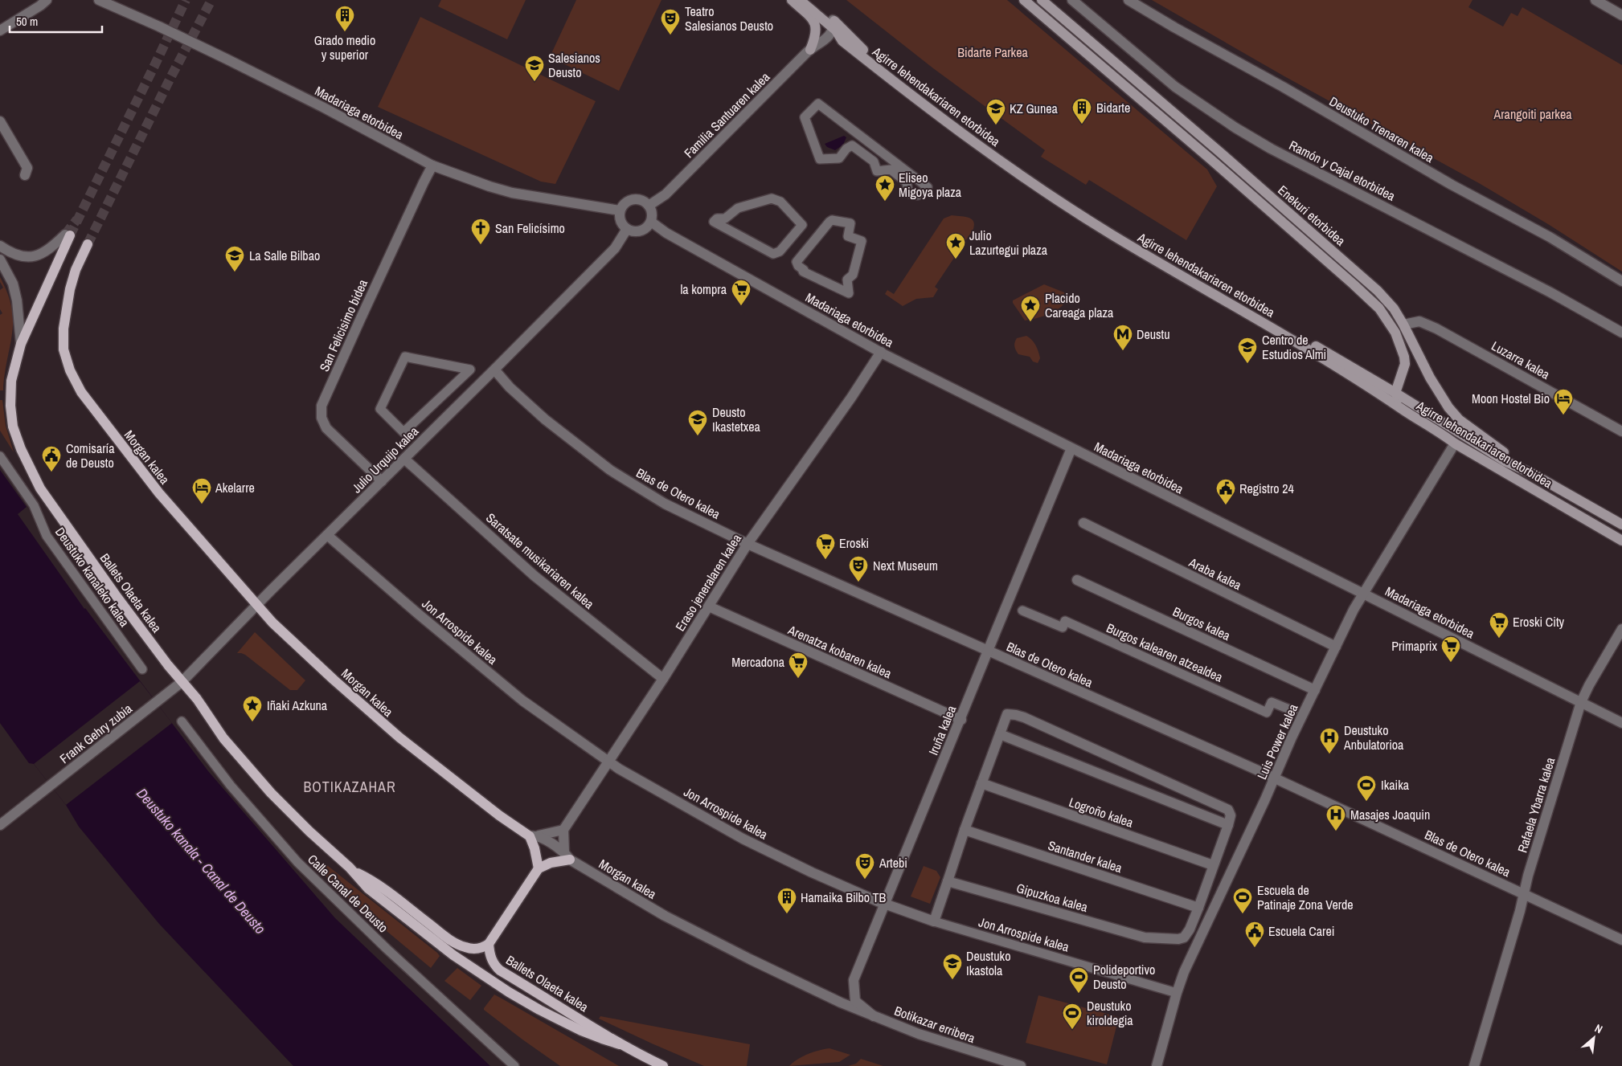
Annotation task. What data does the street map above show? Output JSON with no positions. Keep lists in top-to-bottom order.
{
  "streets": {
    "main road": [
      "Agirre lehendakariaren etorbidea",
      "Enekuri etorbidea",
      "Morgan kalea",
      "Ballets Olaeta kalea"
    ],
    "street": [
      "Madariaga etorbidea",
      "Familia Santuaren kalea",
      "Deustuko Trenaren kalea",
      "Ramón y Cajal etorbidea",
      "San Felicisimo bidea",
      "Luzarra kalea",
      "Julio Urquijo kalea",
      "Blas de Otero kalea",
      "Saratsate musikariaren kalea",
      "Araba kalea",
      "Deustuko kanaleko kalea",
      "Eraso jeneralaren kalea",
      "Burgos kalea",
      "Jon Arrospide kalea",
      "Arenatza kobaren kalea",
      "Burgos kalearen atzealdea",
      "Iruña kalea",
      "Frank Gehry zubia",
      "Luis Power kalea",
      "Rafaela Ybarra kalea",
      "Logroño kalea",
      "Santander kalea",
      "Calle Canal de Deusto",
      "Gipuzkoa kalea",
      "Botikazar erribera"
    ]
  },
  "crossings": [
    ["Agirre lehendakariaren etorbidea", "Familia Santuaren kalea"],
    ["Agirre lehendakariaren etorbidea", "Enekuri etorbidea"],
    ["Agirre lehendakariaren etorbidea", "Luis Power kalea"],
    ["Madariaga etorbidea", "Familia Santuaren kalea"],
    ["Madariaga etorbidea", "San Felicisimo bidea"],
    ["Madariaga etorbidea", "Julio Urquijo kalea"],
    ["Madariaga etorbidea", "Eraso jeneralaren kalea"],
    ["Madariaga etorbidea", "Iruña kalea"],
    ["Madariaga etorbidea", "Luis Power kalea"],
    ["Madariaga etorbidea", "Rafaela Ybarra kalea"],
    ["Familia Santuaren kalea", "Julio Urquijo kalea"],
    ["Enekuri etorbidea", "Luzarra kalea"],
    ["San Felicisimo bidea", "Julio Urquijo kalea"],
    ["Morgan kalea", "Julio Urquijo kalea"],
    ["Morgan kalea", "Botikazar erribera"],
    ["Julio Urquijo kalea", "Blas de Otero kalea"],
    ["Julio Urquijo kalea", "Saratsate musikariaren kalea"],
    ["Julio Urquijo kalea", "Ballets Olaeta kalea"],
    ["Julio Urquijo kalea", "Jon Arrospide kalea"],
    ["Julio Urquijo kalea", "Frank Gehry zubia"],
    ["Blas de Otero kalea", "Eraso jeneralaren kalea"],
    ["Blas de Otero kalea", "Iruña kalea"],
    ["Blas de Otero kalea", "Luis Power kalea"],
    ["Blas de Otero kalea", "Rafaela Ybarra kalea"],
    ["Saratsate musikariaren kalea", "Eraso jeneralaren kalea"],
    ["Araba kalea", "Luis Power kalea"],
    ["Eraso jeneralaren kalea", "Jon Arrospide kalea"],
    ["Eraso jeneralaren kalea", "Arenatza kobaren kalea"],
    ["Burgos kalea", "Luis Power kalea"],
    ["Jon Arrospide kalea", "Iruña kalea"],
    ["Jon Arrospide kalea", "Luis Power kalea"],
    ["Arenatza kobaren kalea", "Iruña kalea"],
    ["Iruña kalea", "Botikazar erribera"],
    ["Logroño kalea", "Gipuzkoa kalea"],
    ["Santander kalea", "Gipuzkoa kalea"]
  ],
  "districts": ["BOTIKAZAHAR"],
  "water": ["Deustuko kanala - Canal de Deusto"],
  "parks": ["Bidarte Parkea", "Arangoiti parkea"],
  "places": {
    "building": ["Grado medio y superior", "Bidarte", "Hamaika Bilbo TB"],
    "theatre": ["Teatro Salesianos Deusto", "Next Museum", "Artebi"],
    "school or university": [
      "Salesianos Deusto",
      "KZ Gunea",
      "La Salle Bilbao",
      "Centro de Estudios Almi",
      "Deusto Ikastetxea",
      "Deustuko Ikastola"
    ],
    "place": [
      "Eliseo Migoya plaza",
      "Julio Lazurtegui plaza",
      "Placido Careaga plaza",
      "Iñaki Azkuna"
    ],
    "church": ["San Felicísimo"],
    "supermarket": [
      "la kompra",
      "Eroski",
      "Eroski City",
      "Primaprix",
      "Mercadona"
    ],
    "metro station": ["Deustu"],
    "hotel": ["Moon Hostel Bio", "Akelarre"],
    "public building": ["Comisaría de Deusto", "Registro 24", "Escuela Carei"],
    "hospital": ["Deustuko Anbulatorioa", "Masajes Joaquin"],
    "sports": [
      "Ikaika",
      "Escuela de Patinaje Zona Verde",
      "Polideportivo Deusto",
      "Deustuko kiroldegia"
    ]
  },
  "scale_bar": "50 m",
  "north": "top right"
}
